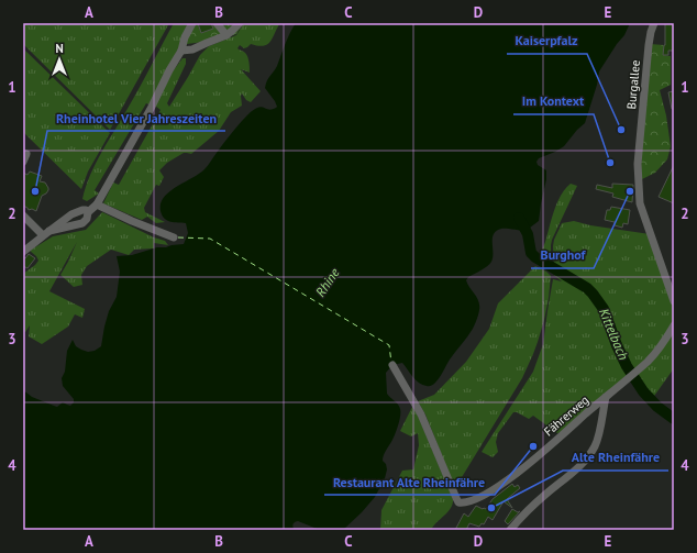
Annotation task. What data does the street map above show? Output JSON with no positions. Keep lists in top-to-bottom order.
{
  "streets": {
    "street": ["Burgallee", "Fährerweg"]
  },
  "water": ["Rhine", "Kittelbach"],
  "places": [
    "Kaiserpfalz",
    "Im Kontext",
    "Rheinhotel Vier Jahreszeiten",
    "Burghof",
    "Restaurant Alte Rheinfähre",
    "Alte Rheinfähre"
  ],
  "north": "top",
  "grid": {
    "columns": [
      "A",
      "B",
      "C",
      "D",
      "E"
    ],
    "rows": [
      "1",
      "2",
      "3",
      "4"
    ]
  }
}
